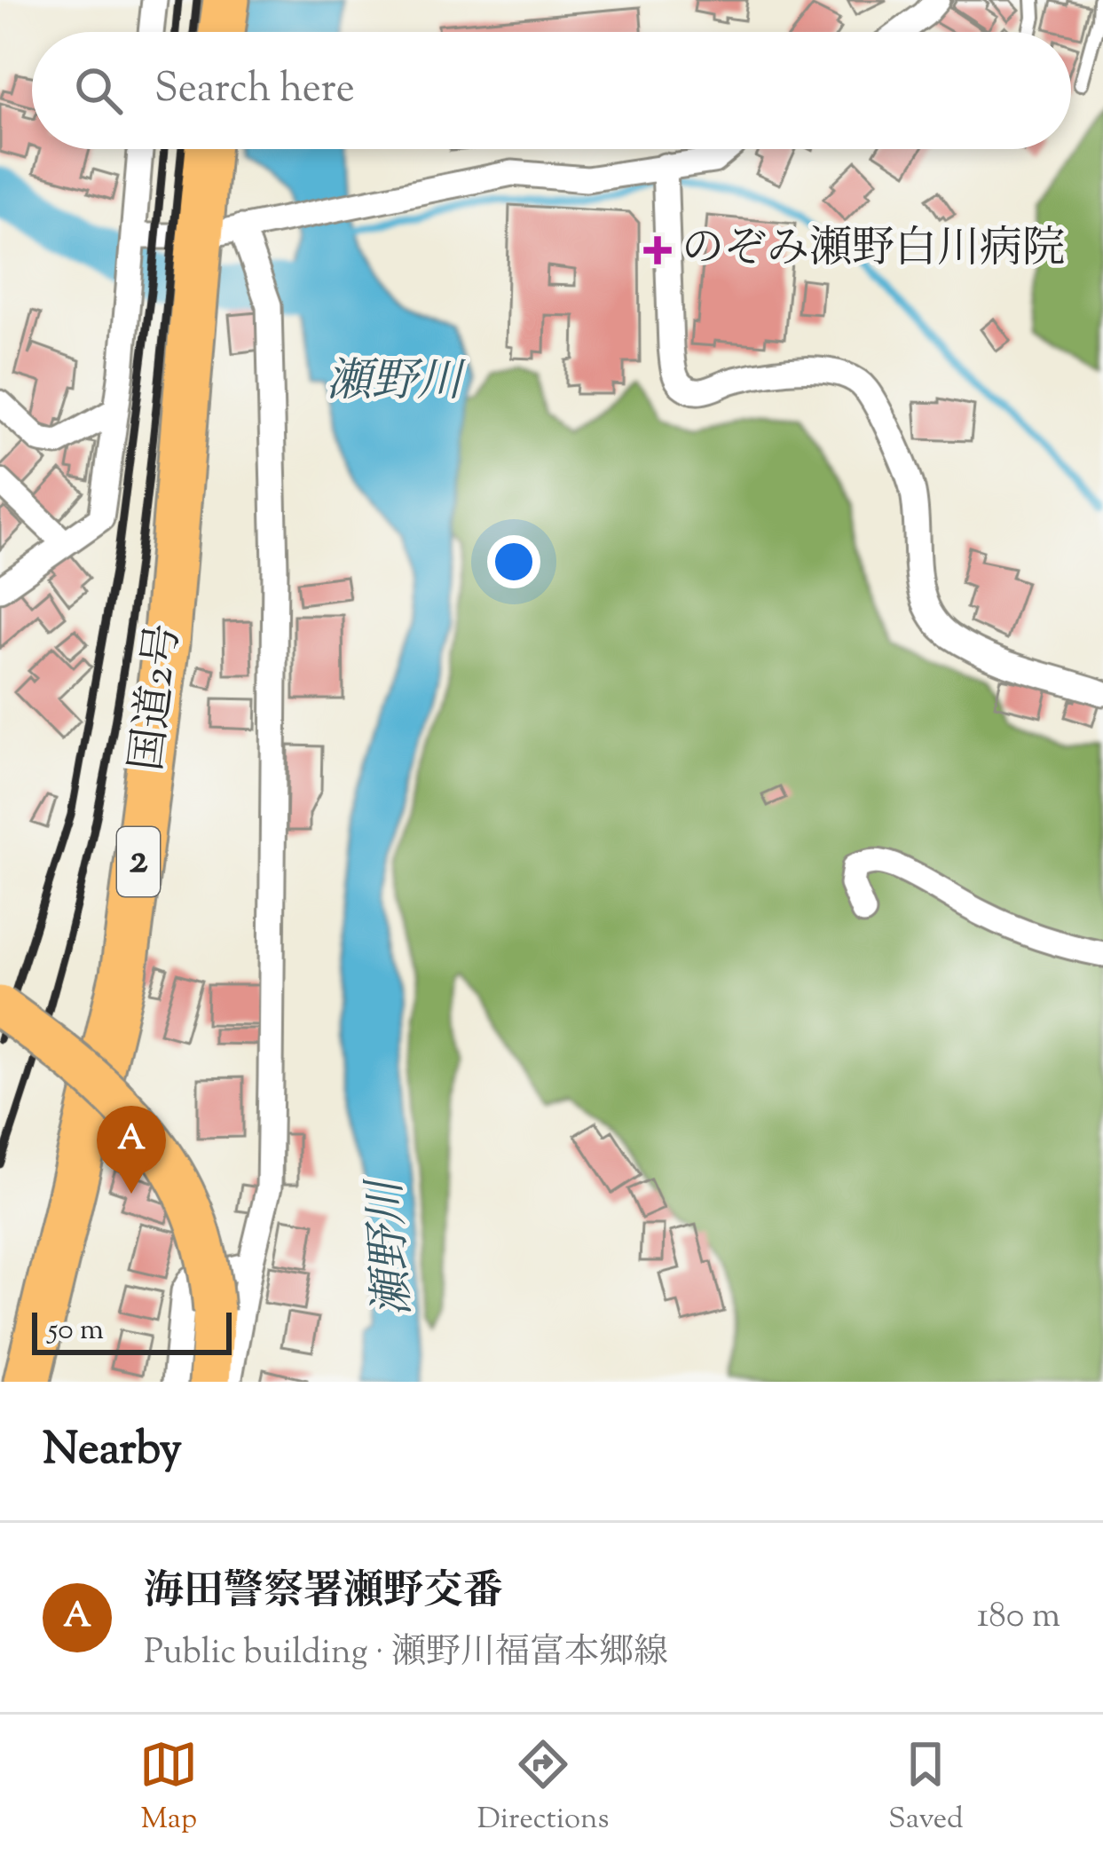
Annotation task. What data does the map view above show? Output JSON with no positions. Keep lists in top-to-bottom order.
{
  "streets": {
    "highway": ["国道2号", "2"]
  },
  "water": ["瀬野川"],
  "places": {
    "health": ["のぞみ瀬野白川病院"]
  },
  "scale_bar": "50 m",
  "page": {
    "search": "Search here",
    "pins": "A",
    "scale": "50 m",
    "heading": "Nearby",
    "list": [
      {
        "mark": "A",
        "name": "海田警察署瀬野交番",
        "note": "Public building · 瀬野川福富本郷線",
        "value": "180 m"
      }
    ],
    "nav": ["Map", "Directions", "Saved"]
  }
}
